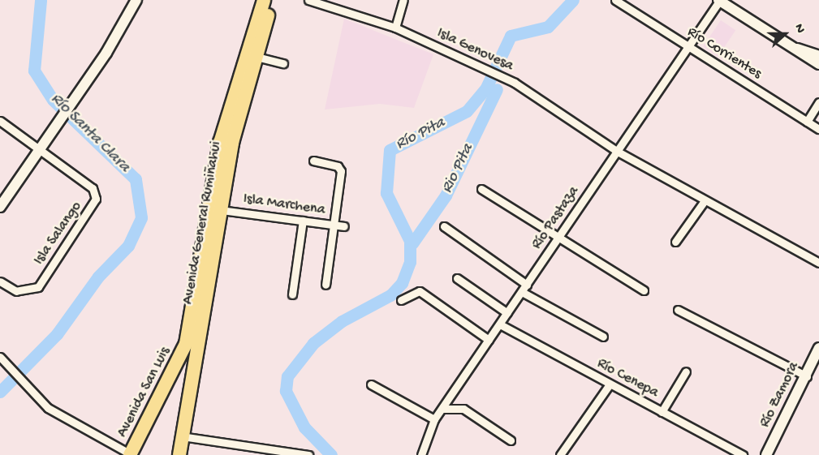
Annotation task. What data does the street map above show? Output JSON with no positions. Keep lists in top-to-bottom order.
{
  "streets": {
    "highway": ["Avenida General Rumiñahui", "Avenida San Luis"],
    "main road": ["Río Zamora"],
    "street": [
      "Isla Genovesa",
      "Río Corrientes",
      "Isla Marchena",
      "Río Pastaza",
      "Isla Salango",
      "Río Cenepa"
    ]
  },
  "crossings": [
    ["Isla Genovesa", "Río Pastaza"],
    ["Río Corrientes", "Río Pastaza"],
    ["Isla Marchena", "Avenida General Rumiñahui"],
    ["Río Pastaza", "Río Cenepa"],
    ["Avenida General Rumiñahui", "Avenida San Luis"]
  ],
  "water": ["Río Santa Clara", "Río Pita", "Rio Pita"],
  "north": "right"
}
